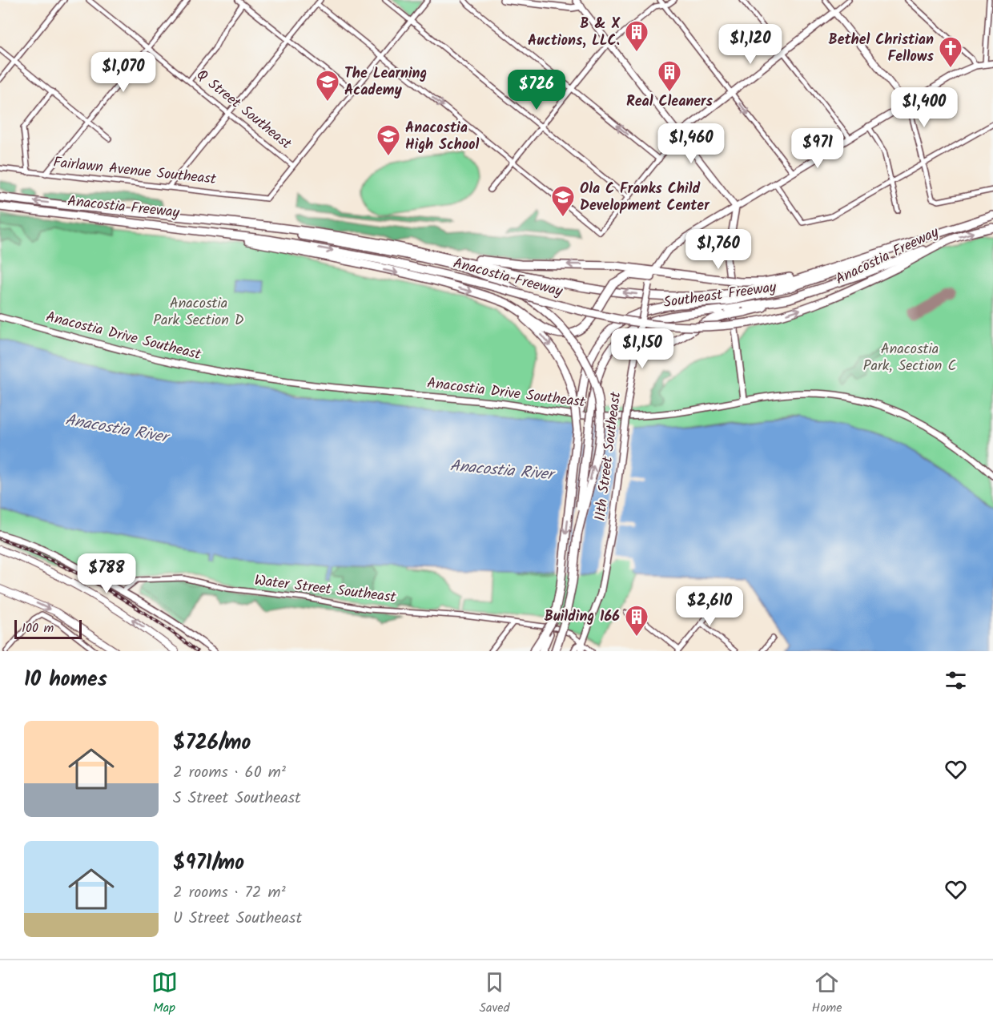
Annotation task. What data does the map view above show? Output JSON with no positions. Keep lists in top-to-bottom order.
{
  "streets": {
    "highway": ["Anacostia Freeway", "Southeast Freeway"],
    "street": [
      "Q Street Southeast",
      "Fairlawn Avenue Southeast",
      "Anacostia Drive Southeast",
      "11th Street Southeast",
      "Water Street Southeast"
    ]
  },
  "crossings": [
    ["Q Street Southeast", "Fairlawn Avenue Southeast"],
    ["Anacostia Freeway", "Southeast Freeway"],
    ["11th Street Southeast", "Water Street Southeast"]
  ],
  "water": ["Anacostia River"],
  "parks": ["Anacostia Park Section D", "Anacostia Park, Section C"],
  "places": {
    "building": ["B & X Auctions, LLC.", "Real Cleaners", "Building 166"],
    "church": ["Bethel Christian Fellows"],
    "school or university": ["The Learning Academy", "Anacostia High School", "Ola C Franks Child Development Center"]
  },
  "scale_bar": "100 m",
  "page": {
    "price": [
      "$1,120",
      "$1,070",
      "$726",
      "$1,400",
      "$1,460",
      "$971",
      "$1,760",
      "$1,150",
      "$788",
      "$2,610"
    ],
    "scale": "100 m",
    "heading": "10 homes",
    "list": [
      {
        "name": "$726/mo",
        "note": "2 rooms · 60 m² · S Street Southeast"
      },
      {
        "name": "$971/mo",
        "note": "2 rooms · 72 m² · U Street Southeast"
      }
    ],
    "tabs": ["Map", "Saved", "Home"]
  }
}
